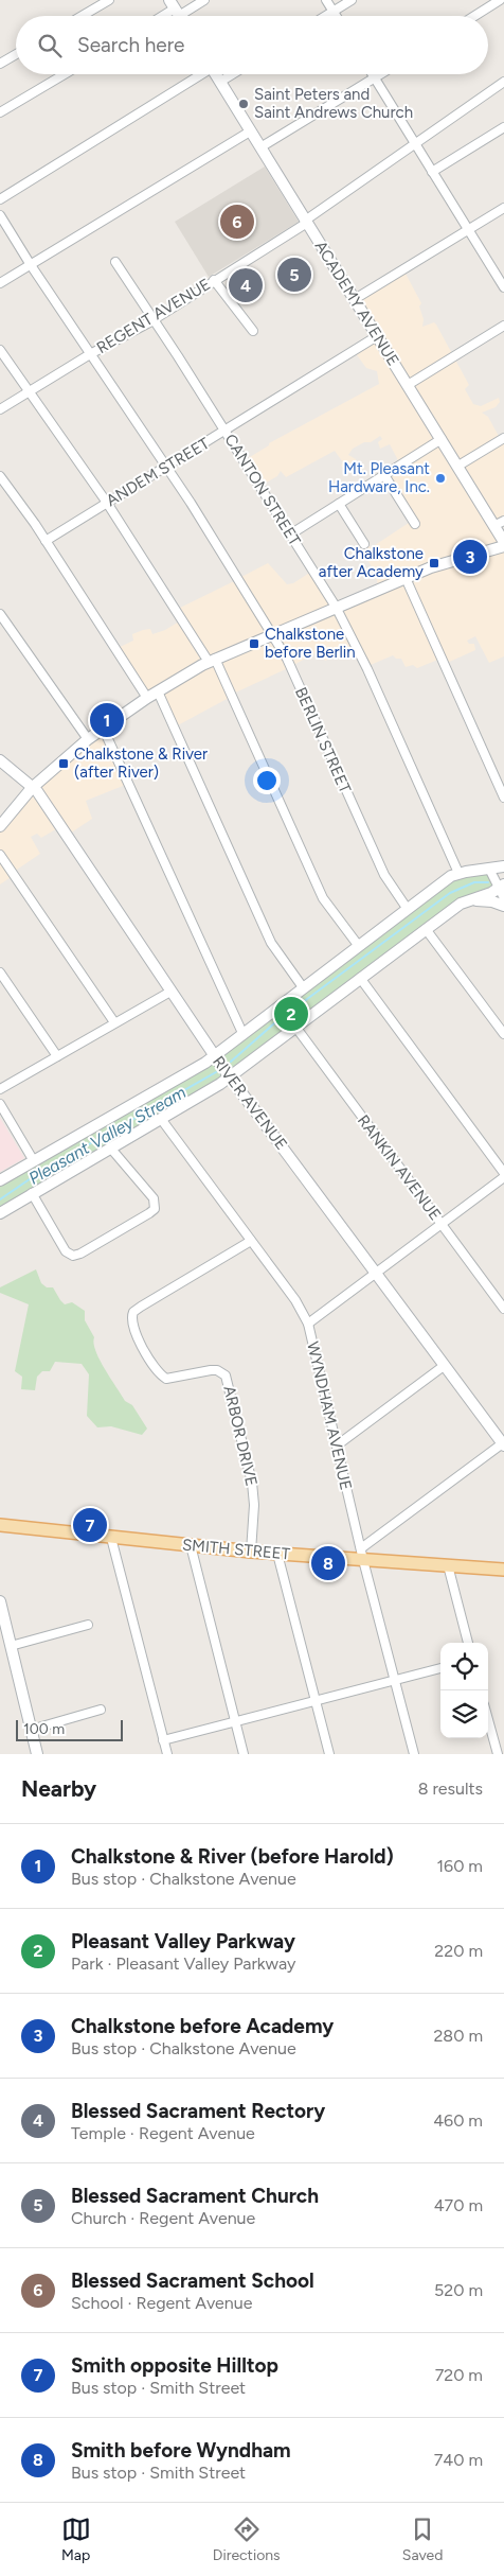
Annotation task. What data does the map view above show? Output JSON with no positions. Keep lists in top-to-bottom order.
{
  "streets": {
    "main road": ["SMITH STREET"],
    "street": [
      "ACADEMY AVENUE",
      "REGENT AVENUE",
      "ANDEM STREET",
      "CANTON STREET",
      "BERLIN STREET",
      "RIVER AVENUE",
      "RANKIN AVENUE",
      "WYNDHAM AVENUE",
      "ARBOR DRIVE"
    ]
  },
  "crossings": [
    ["ACADEMY AVENUE", "REGENT AVENUE"],
    ["ACADEMY AVENUE", "ANDEM STREET"],
    ["REGENT AVENUE", "CANTON STREET"],
    ["REGENT AVENUE", "BERLIN STREET"],
    ["ANDEM STREET", "CANTON STREET"],
    ["ANDEM STREET", "BERLIN STREET"],
    ["WYNDHAM AVENUE", "ARBOR DRIVE"],
    ["WYNDHAM AVENUE", "SMITH STREET"],
    ["ARBOR DRIVE", "SMITH STREET"]
  ],
  "water": ["Pleasant Valley Stream"],
  "places": {
    "other": ["Saint Peters and Saint Andrews Church", "Mt. Pleasant Hardware, Inc."],
    "transit": ["Chalkstone after Academy", "Chalkstone before Berlin", "Chalkstone & River (after River)"]
  },
  "scale_bar": "100 m",
  "page": {
    "search": "Search here",
    "pins": [
      "6",
      "5",
      "4",
      "3",
      "1",
      "2",
      "7",
      "8"
    ],
    "scale": "100 m",
    "heading": ["Nearby", "8 results"],
    "list": [
      {
        "mark": "1",
        "name": "Chalkstone & River (before Harold)",
        "note": "Bus stop · Chalkstone Avenue",
        "value": "160 m"
      },
      {
        "mark": "2",
        "name": "Pleasant Valley Parkway",
        "note": "Park · Pleasant Valley Parkway",
        "value": "220 m"
      },
      {
        "mark": "3",
        "name": "Chalkstone before Academy",
        "note": "Bus stop · Chalkstone Avenue",
        "value": "280 m"
      },
      {
        "mark": "4",
        "name": "Blessed Sacrament Rectory",
        "note": "Temple · Regent Avenue",
        "value": "460 m"
      },
      {
        "mark": "5",
        "name": "Blessed Sacrament Church",
        "note": "Church · Regent Avenue",
        "value": "470 m"
      },
      {
        "mark": "6",
        "name": "Blessed Sacrament School",
        "note": "School · Regent Avenue",
        "value": "520 m"
      },
      {
        "mark": "7",
        "name": "Smith opposite Hilltop",
        "note": "Bus stop · Smith Street",
        "value": "720 m"
      },
      {
        "mark": "8",
        "name": "Smith before Wyndham",
        "note": "Bus stop · Smith Street",
        "value": "740 m"
      }
    ],
    "nav": ["Map", "Directions", "Saved"]
  }
}
